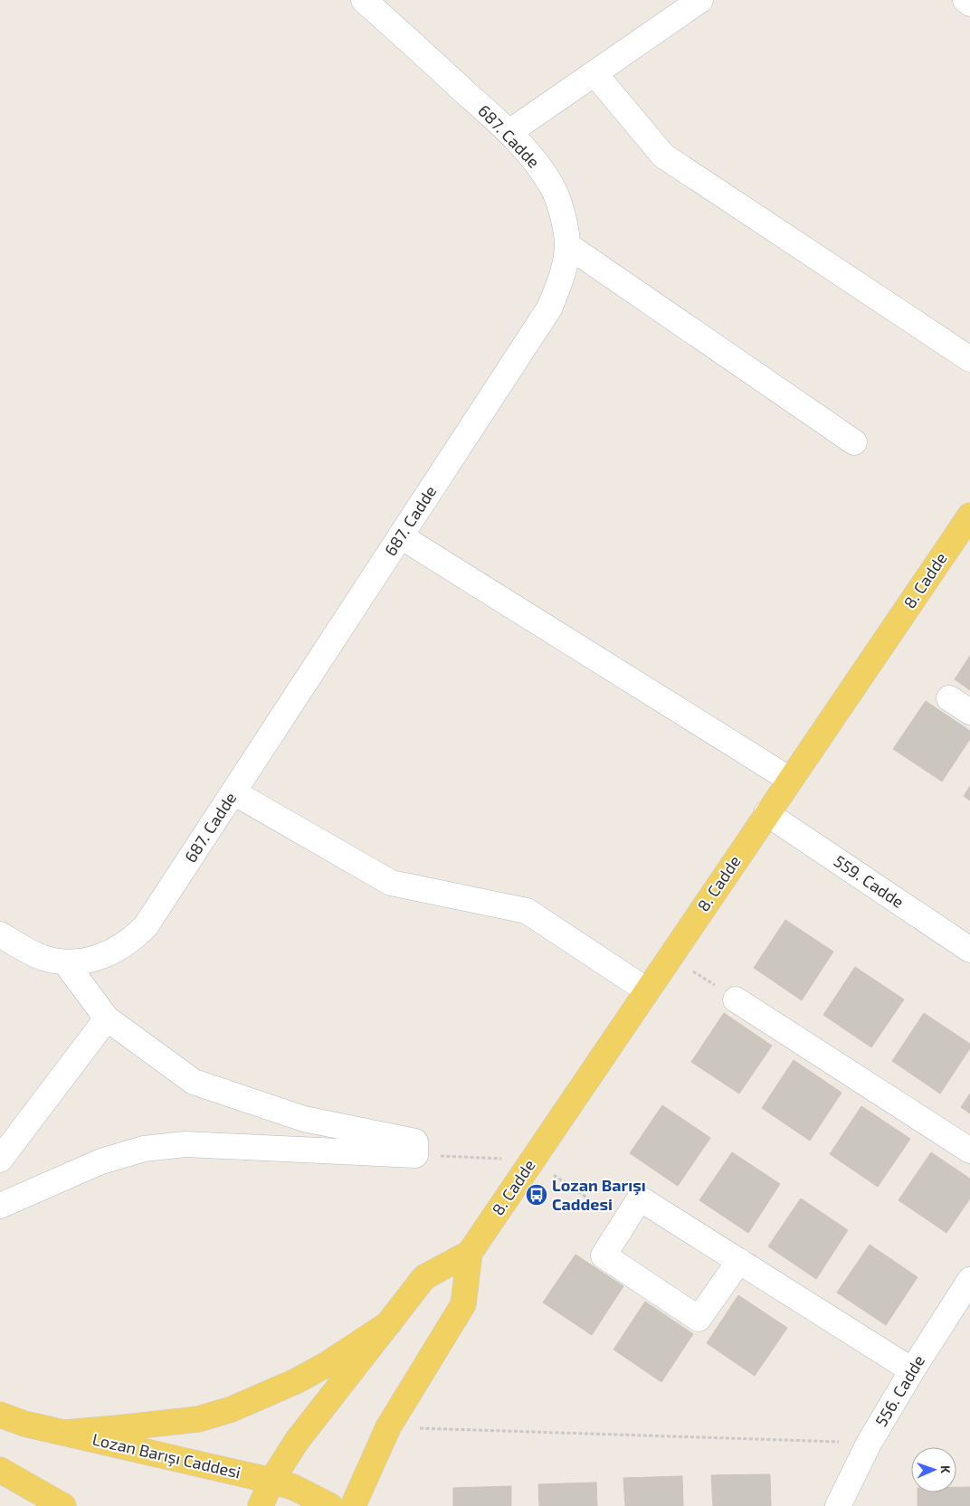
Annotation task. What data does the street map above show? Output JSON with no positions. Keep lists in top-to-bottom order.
{
  "streets": {
    "main road": ["8. Cadde", "Lozan Barışı Caddesi"],
    "street": ["687. Cadde", "559. Cadde", "556. Cadde"]
  },
  "crossings": [
    ["8. Cadde", "559. Cadde"],
    ["8. Cadde", "Lozan Barışı Caddesi"]
  ],
  "places": {
    "bus stop": ["Lozan Barışı Caddesi"]
  },
  "north": "right"
}
